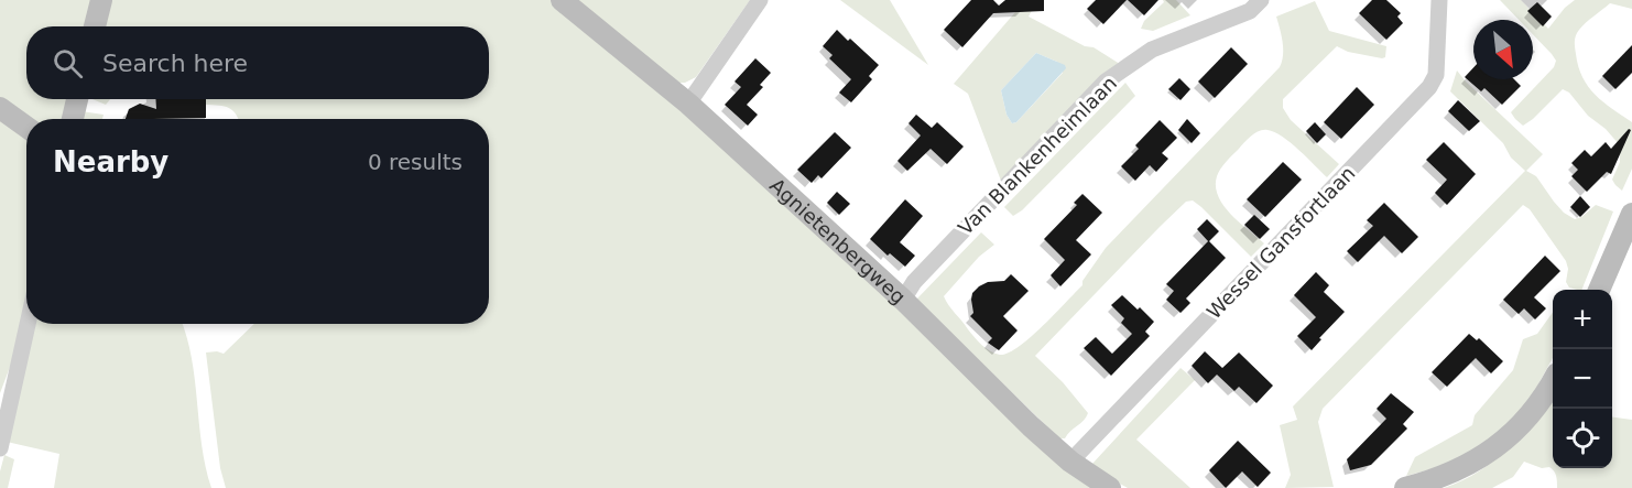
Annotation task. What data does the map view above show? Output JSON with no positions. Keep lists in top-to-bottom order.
{
  "streets": {
    "street": ["Van Blankenheimlaan", "Agnietenbergweg", "Wessel Gansfortlaan"]
  },
  "crossings": [
    ["Van Blankenheimlaan", "Agnietenbergweg"],
    ["Agnietenbergweg", "Wessel Gansfortlaan"]
  ],
  "north": "bottom right",
  "page": {
    "search": "Search here",
    "heading": ["Nearby", "0 results"],
    "map_buttons": ["+", "−"]
  }
}
